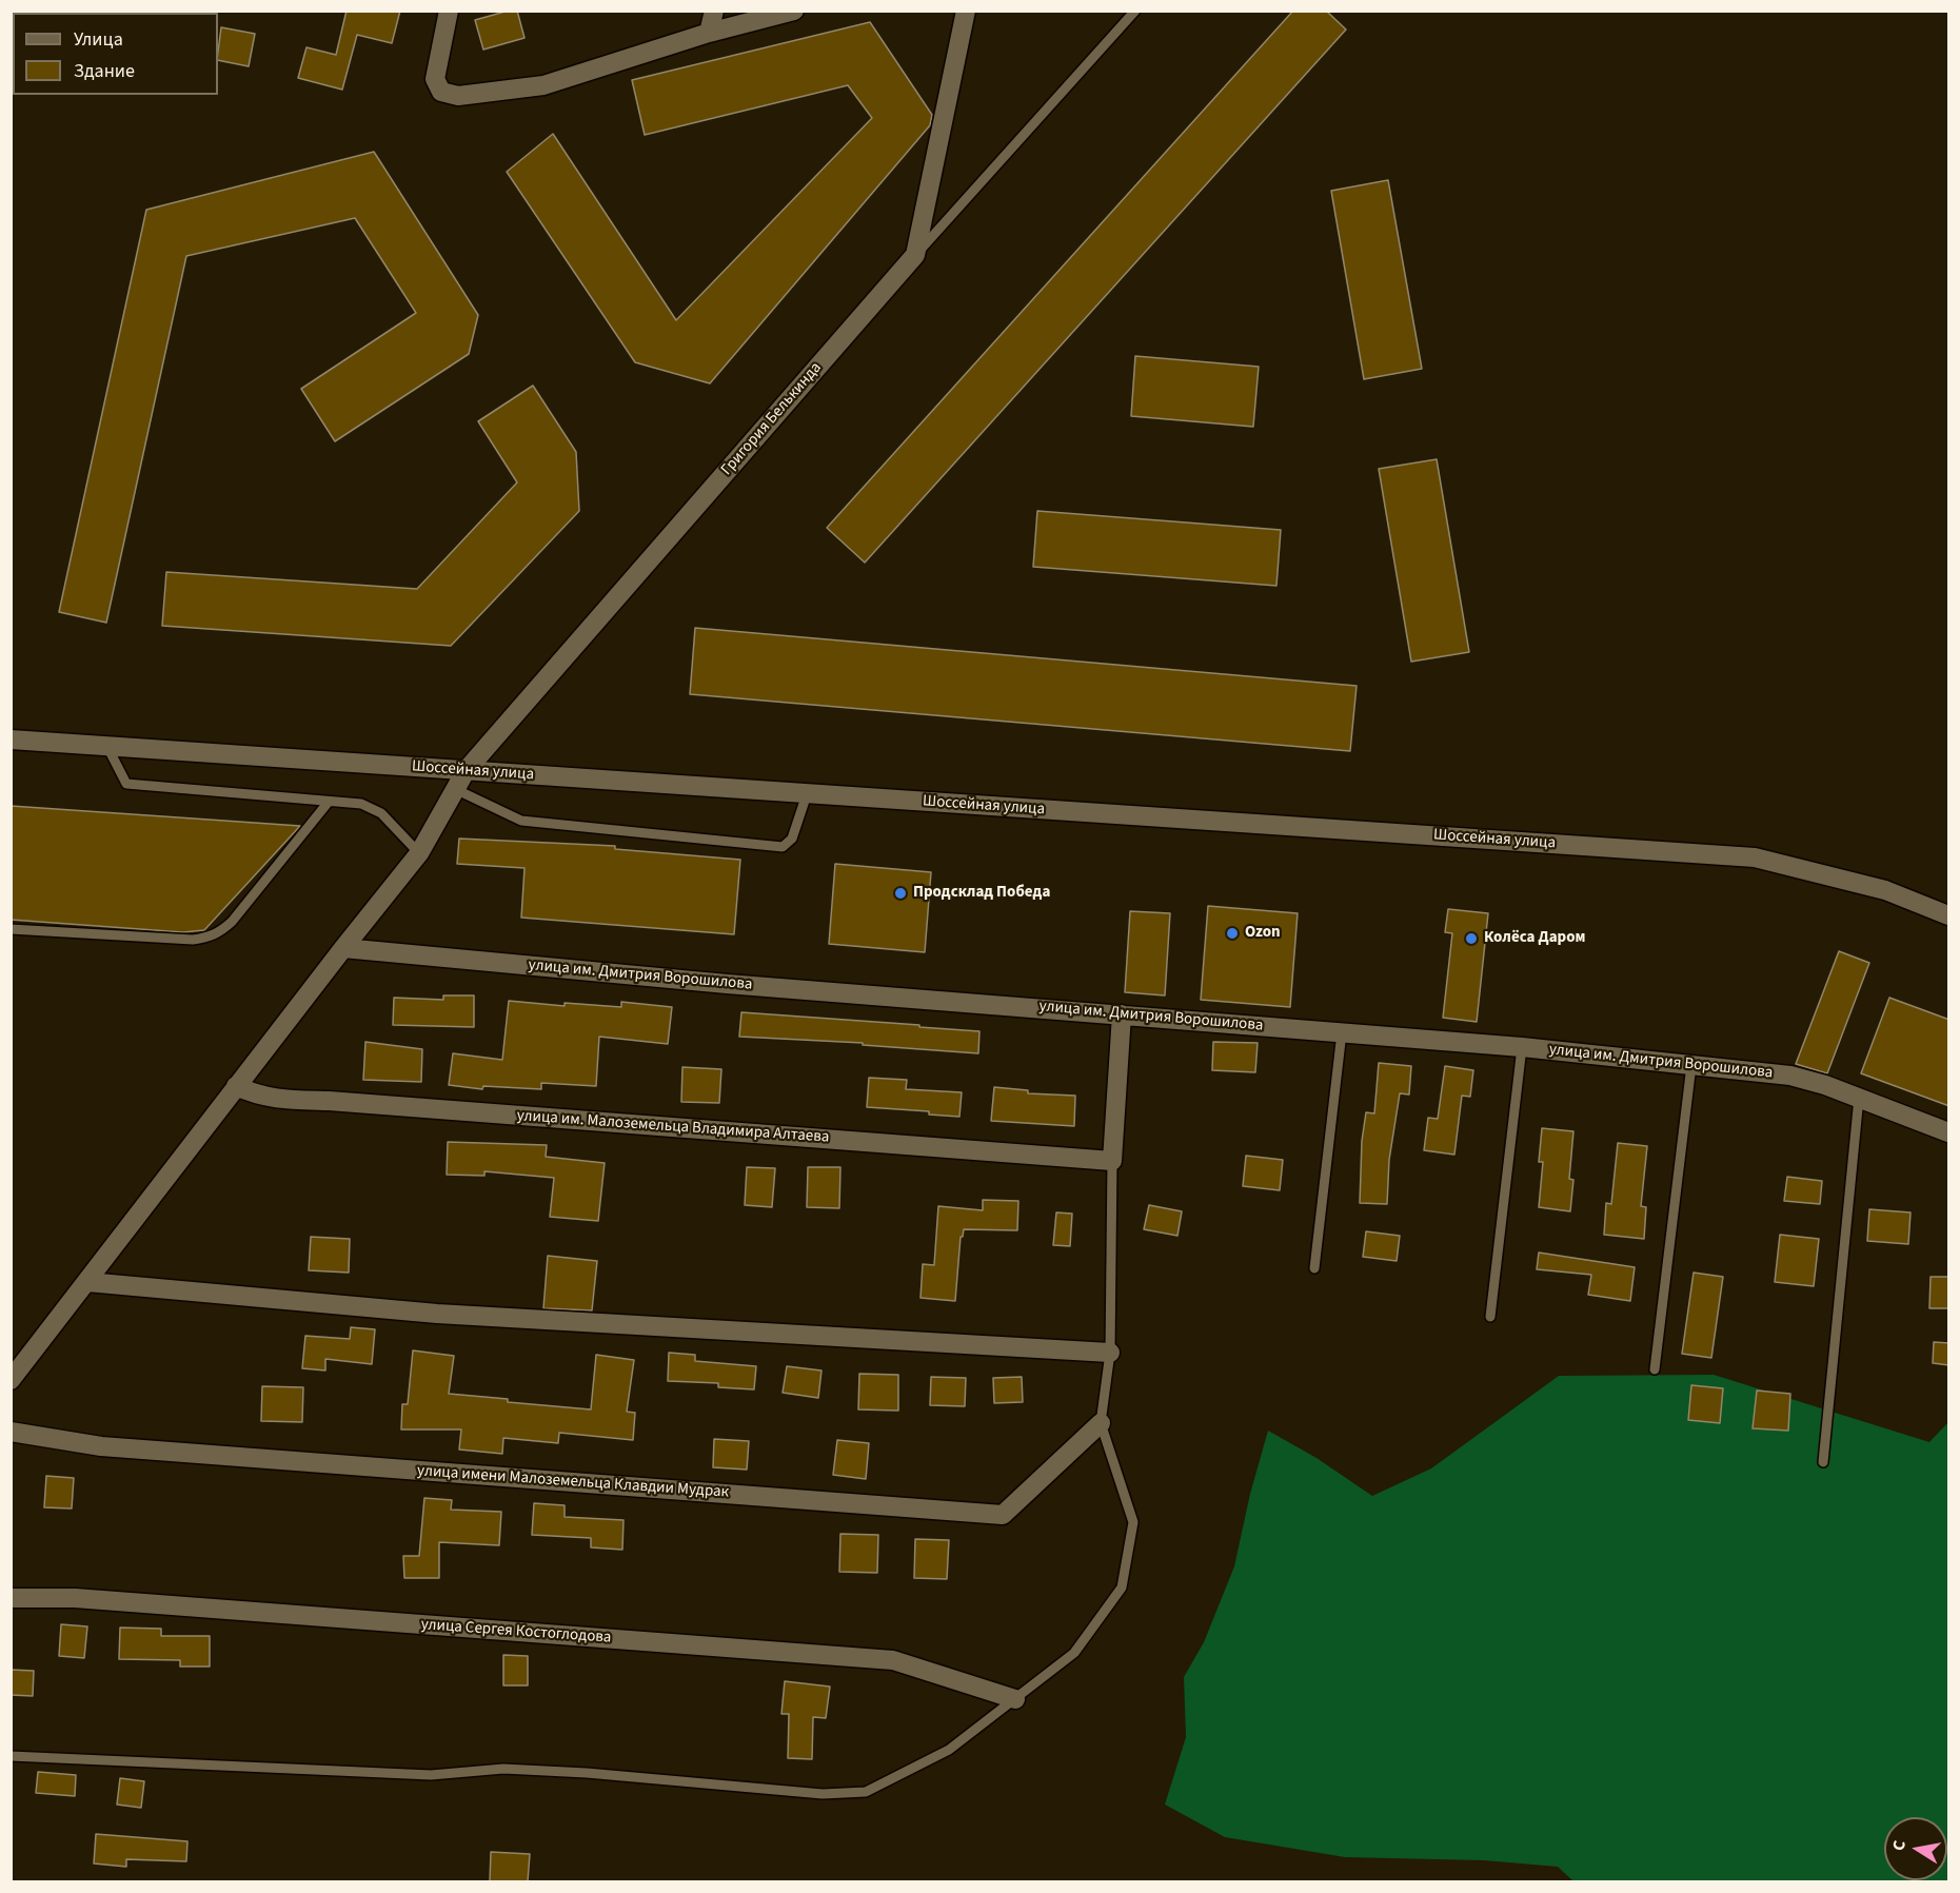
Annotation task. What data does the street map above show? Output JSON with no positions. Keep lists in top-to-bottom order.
{
  "streets": {
    "street": [
      "Григория Белькинда",
      "Шоссейная улица",
      "улица им. Дмитрия Ворошилова",
      "улица им. Малоземельца Владимира Алтаева",
      "улица имени Малоземельца Клавдии Мудрак",
      "улица Сергея Костоглодова"
    ]
  },
  "crossings": [
    ["Григория Белькинда", "Шоссейная улица"],
    ["Григория Белькинда", "улица им. Дмитрия Ворошилова"],
    ["Григория Белькинда", "улица им. Малоземельца Владимира Алтаева"]
  ],
  "places": ["Продсклад Победа", "Ozon", "Колёса Даром"],
  "legend": ["Улица", "Здание"],
  "north": "left"
}
